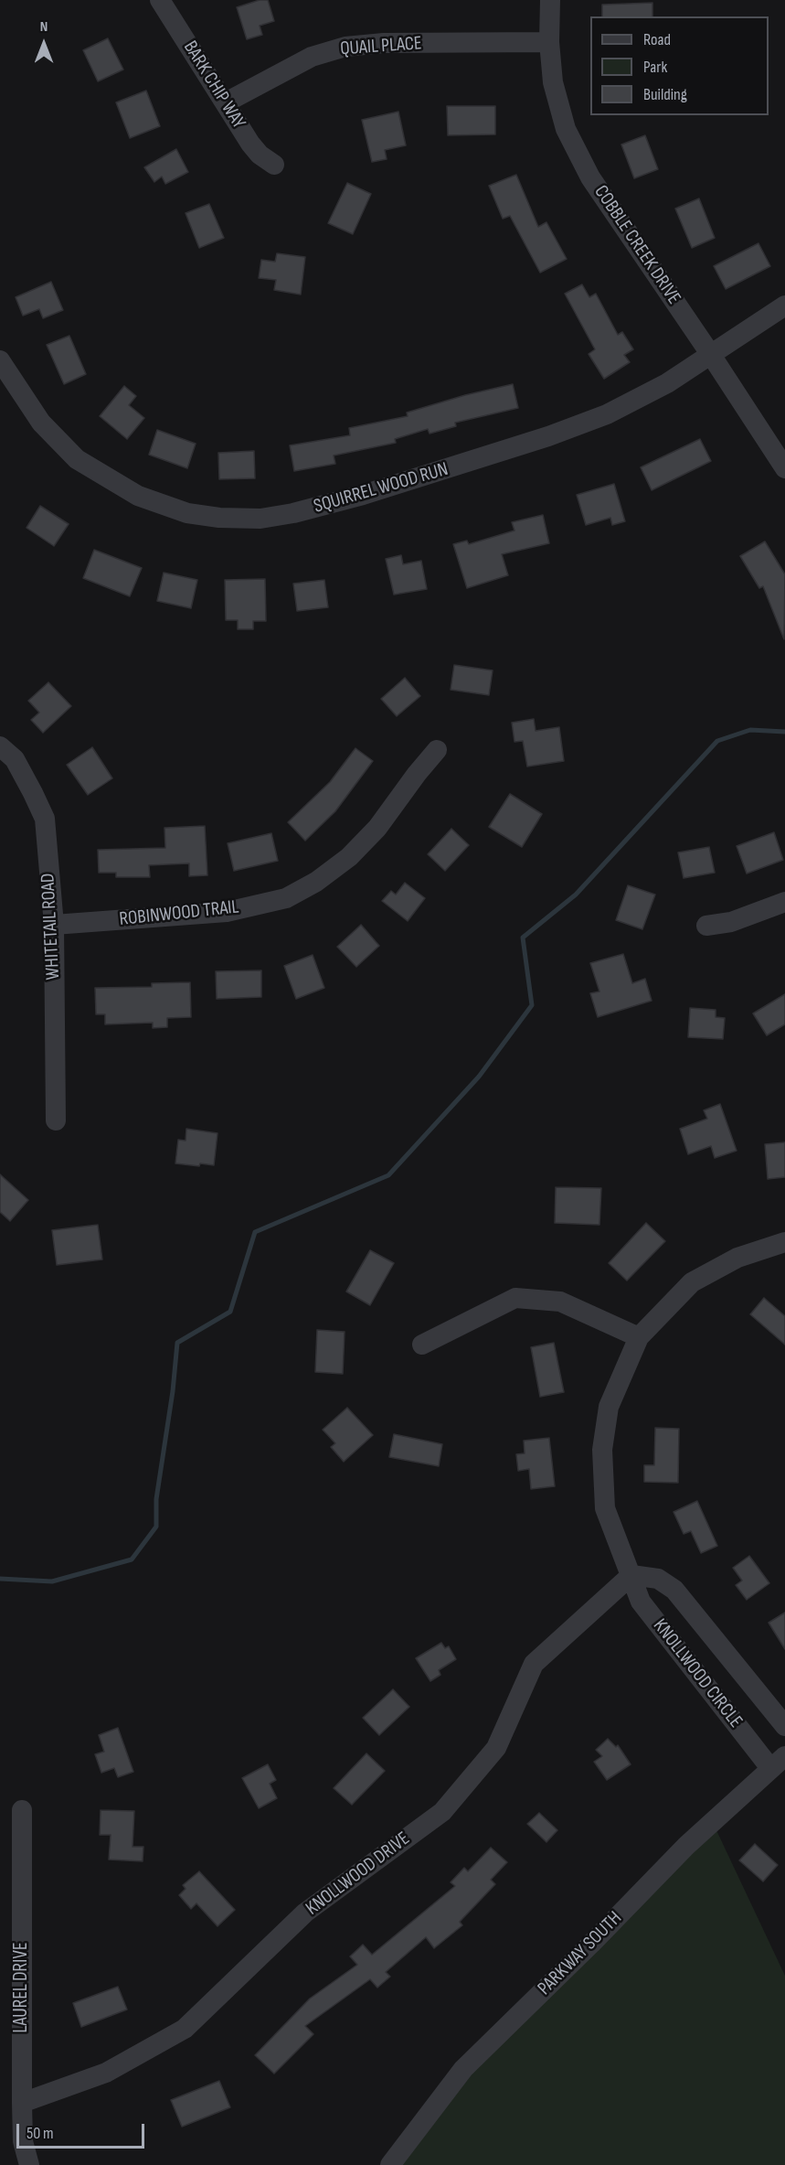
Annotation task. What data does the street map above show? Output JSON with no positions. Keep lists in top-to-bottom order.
{
  "streets": {
    "street": [
      "QUAIL PLACE",
      "BARK CHIP WAY",
      "COBBLE CREEK DRIVE",
      "SQUIRREL WOOD RUN",
      "ROBINWOOD TRAIL",
      "WHITETAIL ROAD",
      "KNOLLWOOD CIRCLE",
      "KNOLLWOOD DRIVE",
      "PARKWAY SOUTH",
      "LAUREL DRIVE"
    ]
  },
  "crossings": [
    ["QUAIL PLACE", "BARK CHIP WAY"],
    ["QUAIL PLACE", "COBBLE CREEK DRIVE"],
    ["COBBLE CREEK DRIVE", "SQUIRREL WOOD RUN"],
    ["ROBINWOOD TRAIL", "WHITETAIL ROAD"],
    ["KNOLLWOOD CIRCLE", "KNOLLWOOD DRIVE"],
    ["KNOLLWOOD CIRCLE", "PARKWAY SOUTH"],
    ["KNOLLWOOD DRIVE", "LAUREL DRIVE"]
  ],
  "legend": ["Road", "Park", "Building"],
  "scale_bar": "50 m",
  "north": "top"
}
